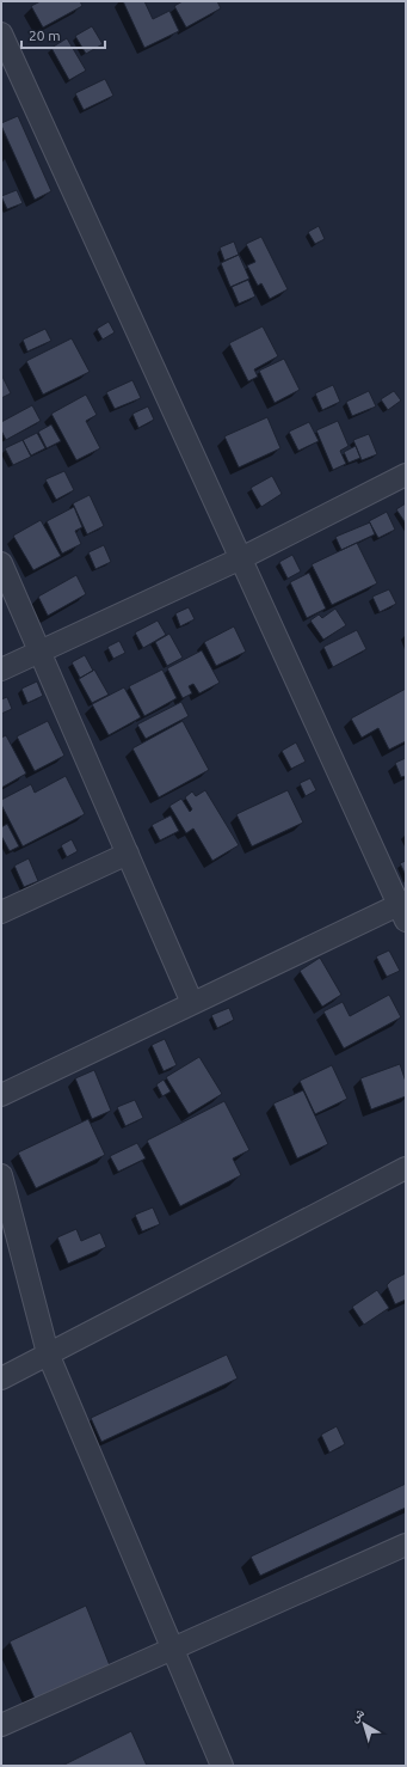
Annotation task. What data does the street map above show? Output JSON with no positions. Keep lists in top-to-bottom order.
{
  "scale_bar": "20 m",
  "north": "top left"
}
